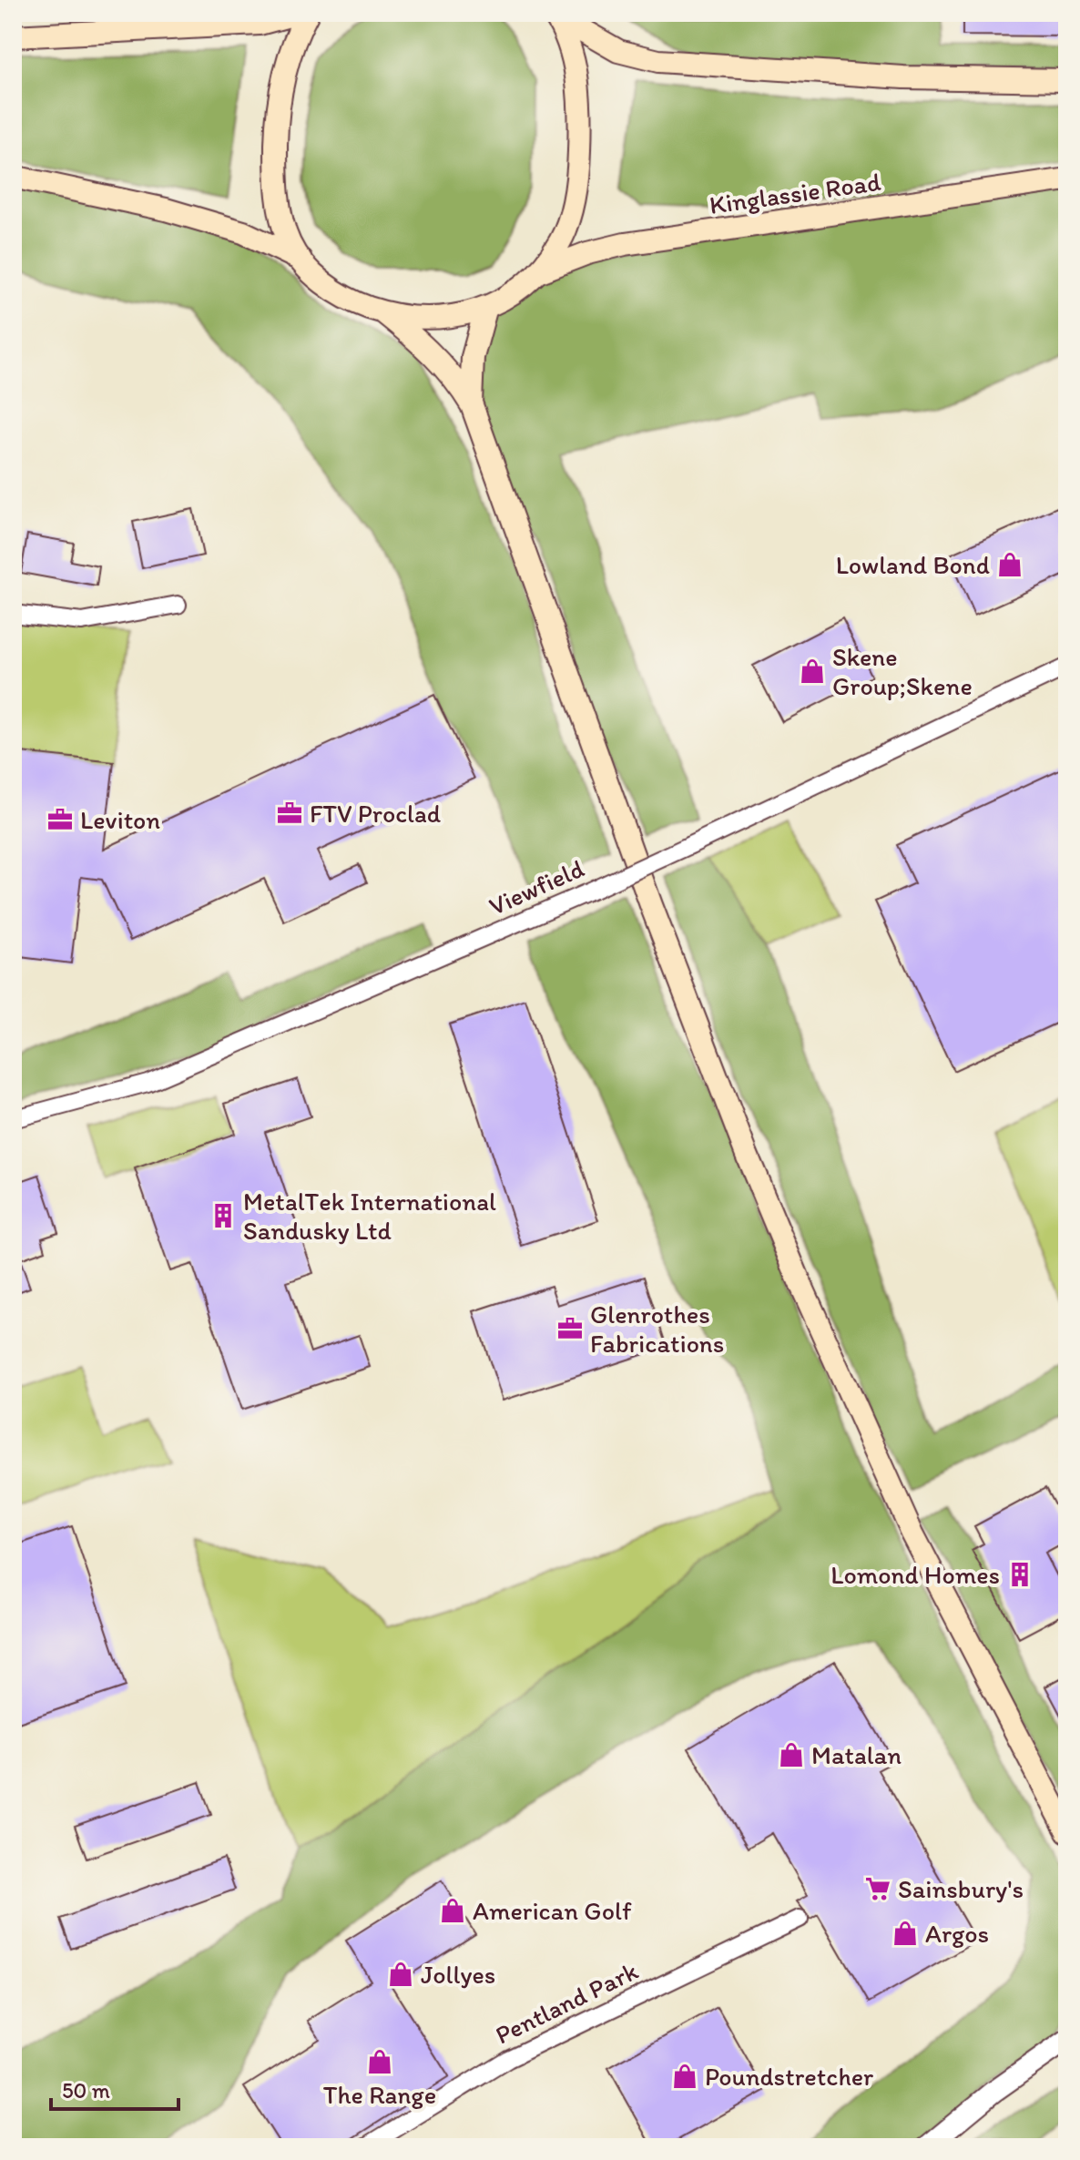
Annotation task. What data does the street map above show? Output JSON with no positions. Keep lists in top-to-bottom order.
{
  "streets": {
    "main road": ["Kinglassie Road"],
    "street": ["Viewfield", "Pentland Park"]
  },
  "places": {
    "shop": [
      "Lowland Bond",
      "Skene Group;Skene",
      "Matalan",
      "American Golf",
      "Argos",
      "Jollyes",
      "The Range",
      "Poundstretcher"
    ],
    "office": ["FTV Proclad", "Leviton", "Glenrothes Fabrications"],
    "building": ["MetalTek International Sandusky Ltd", "Lomond Homes"],
    "supermarket": ["Sainsbury's"]
  },
  "scale_bar": "50 m"
}
